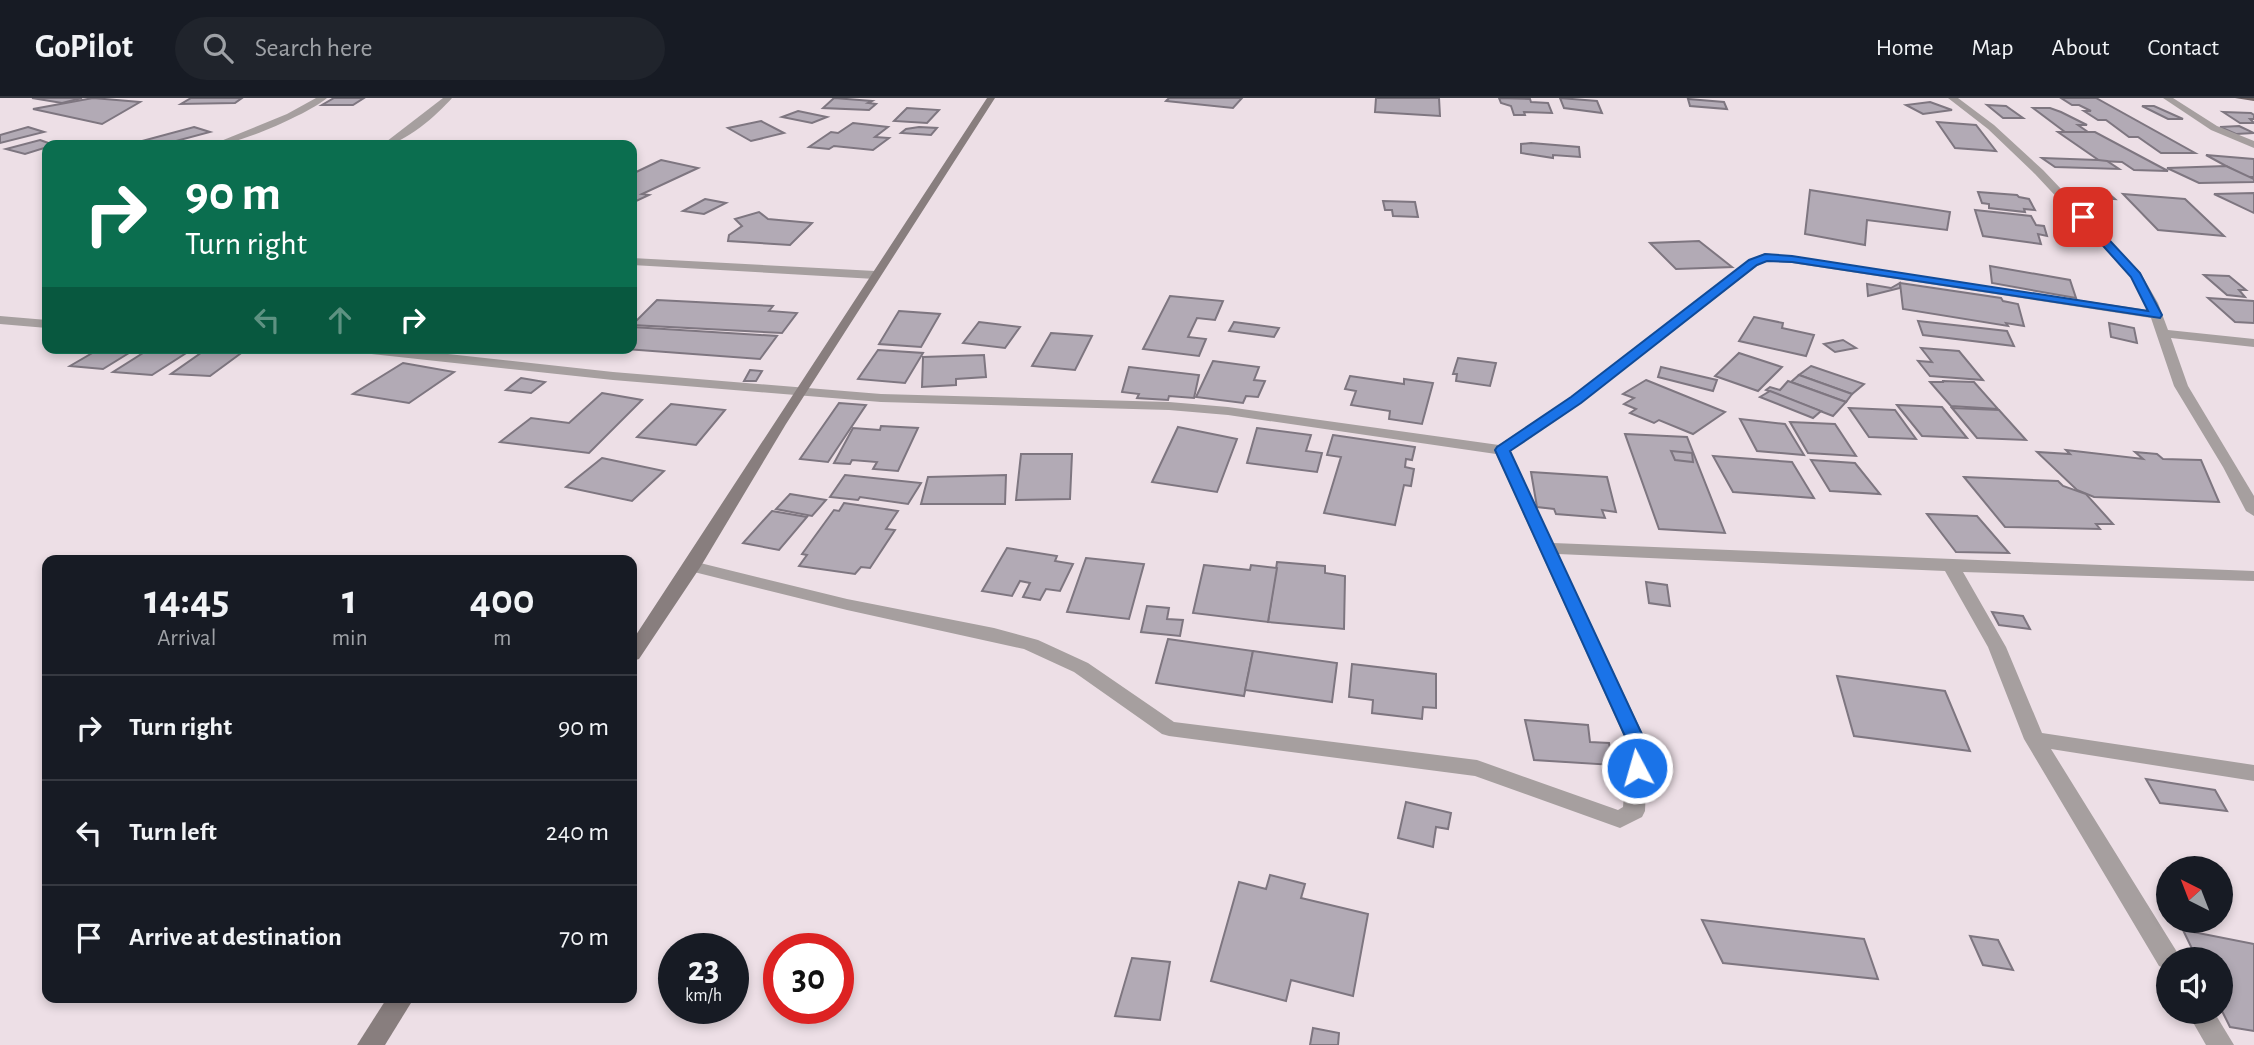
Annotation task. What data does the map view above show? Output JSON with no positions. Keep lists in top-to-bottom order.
{
  "north": "top left",
  "page": {
    "header": "GoPilot",
    "search": "Search here",
    "nav": [
      "Home",
      "Map",
      "About",
      "Contact"
    ],
    "turn": ["90 m", "Turn right"],
    "eta": [
      "14:45",
      "Arrival",
      "1",
      "min",
      "400",
      "m"
    ],
    "list": [
      {
        "name": "Turn right",
        "value": "90 m"
      },
      {
        "name": "Turn left",
        "value": "240 m"
      },
      {
        "name": "Arrive at destination",
        "value": "70 m"
      }
    ],
    "speed": "23 km/h",
    "limit": "30"
  }
}
